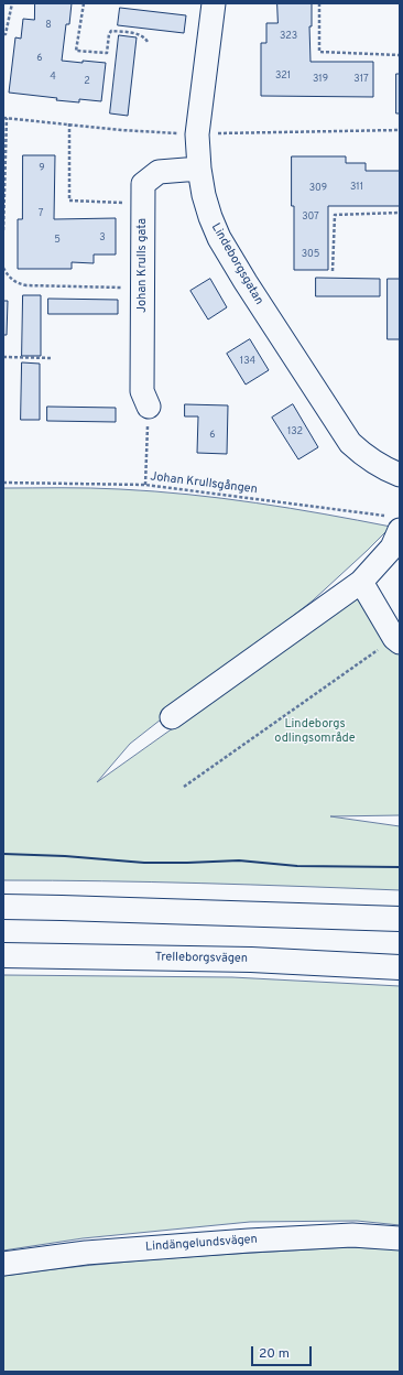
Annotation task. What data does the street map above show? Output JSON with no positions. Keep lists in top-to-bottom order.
{
  "streets": {
    "highway": ["Trelleborgsvägen"],
    "street": ["Lindeborgsgatan", "Johan Krulls gata", "Lindängelundsvägen"],
    "path": ["Johan Krullsgången"]
  },
  "crossings": [
    ["Lindeborgsgatan", "Johan Krulls gata"]
  ],
  "parks": ["Lindeborgs odlingsområde"],
  "house_numbers": [
    "8",
    "323",
    "6",
    "321",
    "4",
    "319",
    "317",
    "2",
    "9",
    "311",
    "309",
    "7",
    "307",
    "3",
    "5",
    "305",
    "134",
    "132",
    "6"
  ],
  "scale_bar": "20 m"
}
